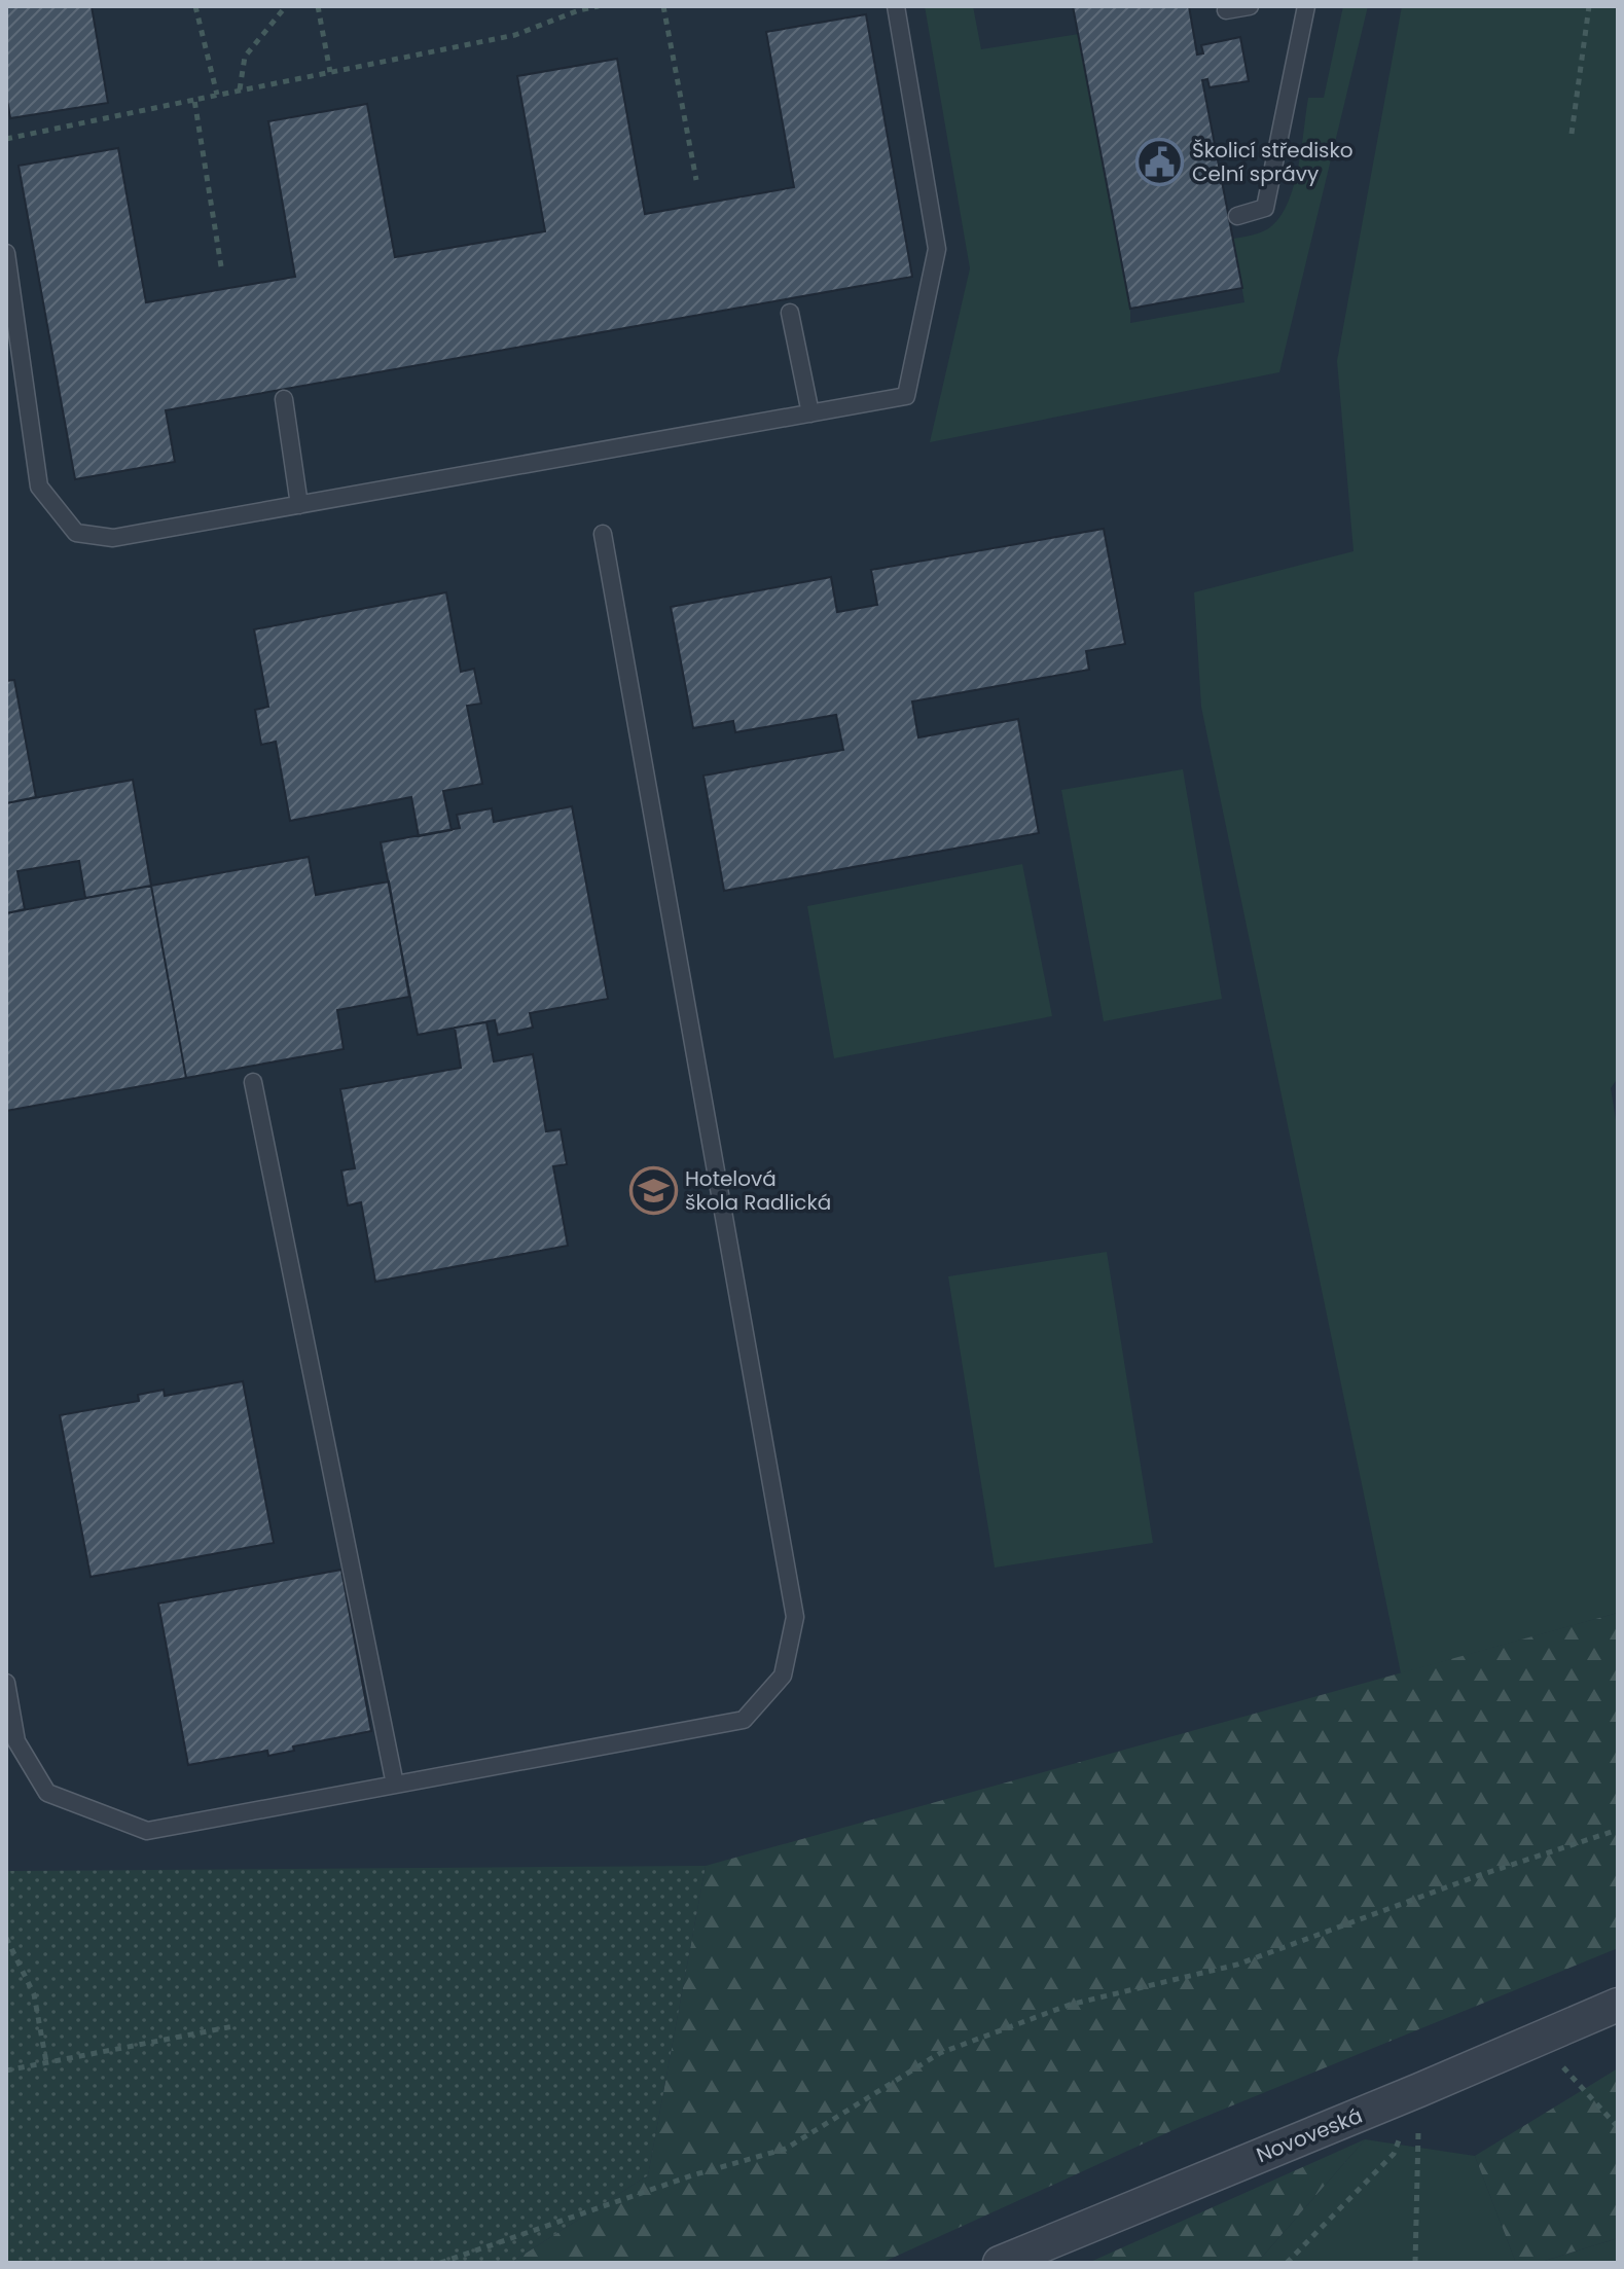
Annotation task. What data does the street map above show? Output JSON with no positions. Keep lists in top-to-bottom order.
{
  "streets": {
    "street": ["Novoveská"]
  },
  "places": {
    "public building": ["Školicí středisko Celní správy"],
    "school or university": ["Hotelová škola Radlická"]
  }
}
